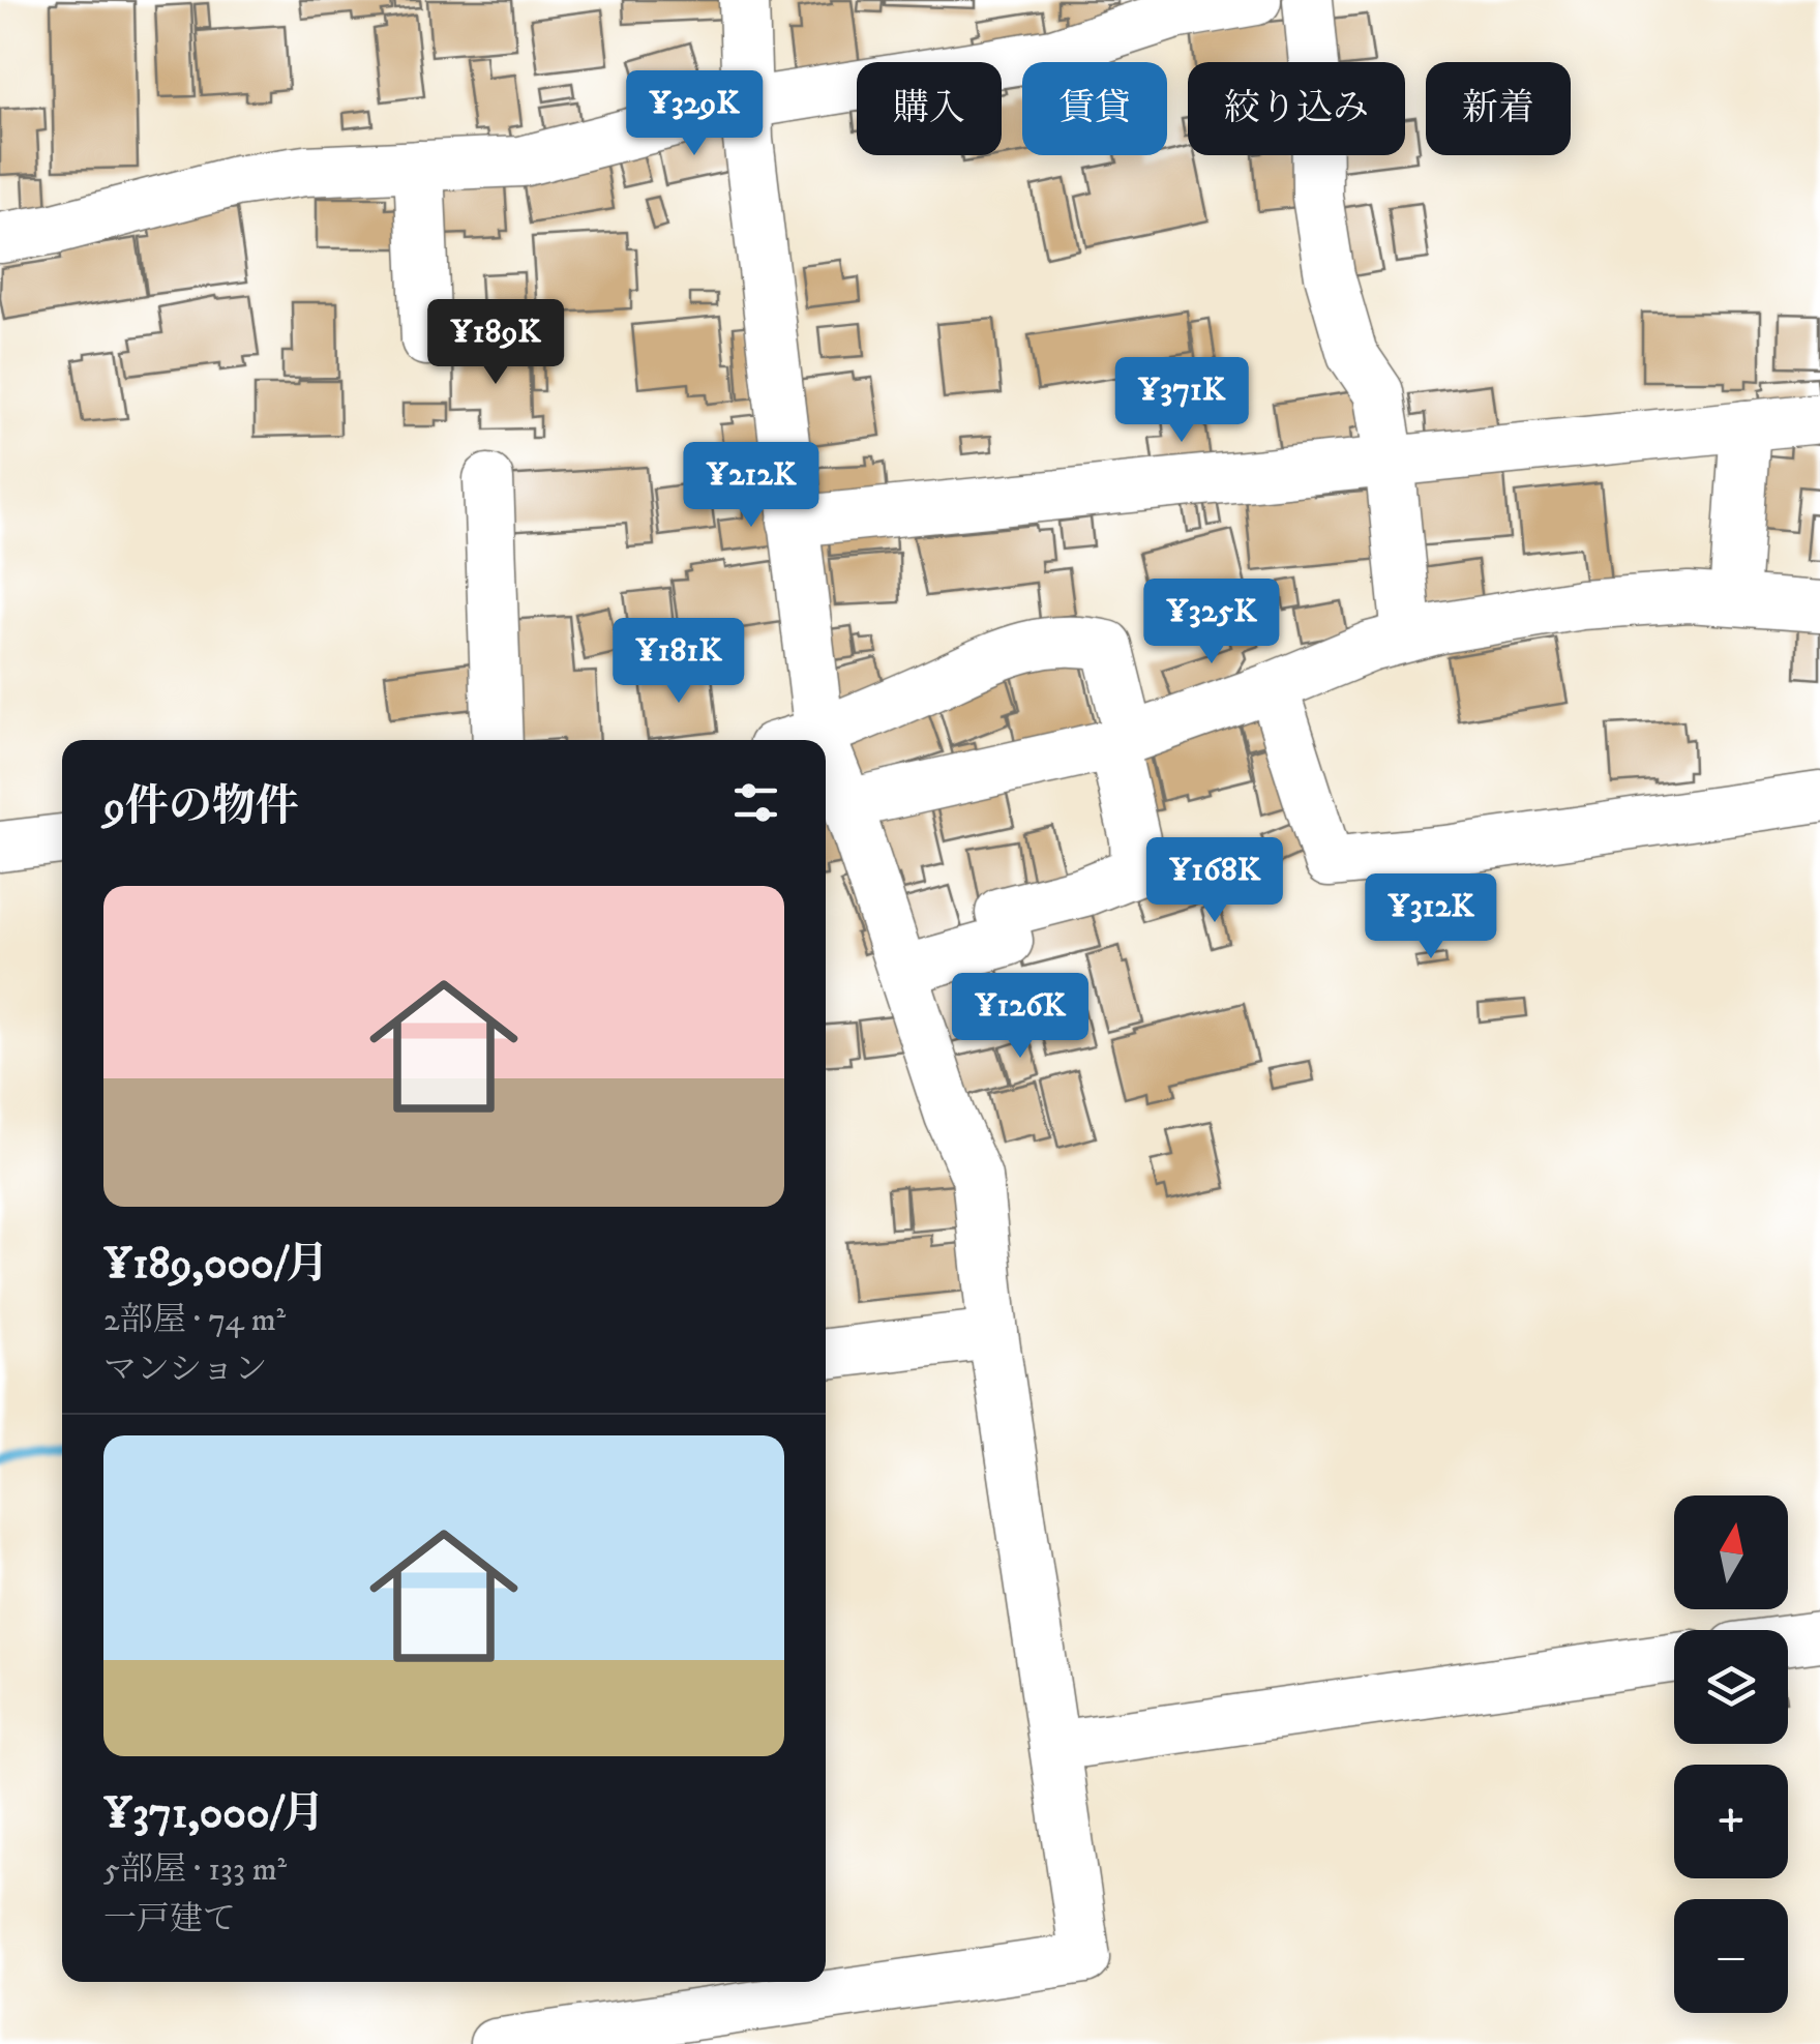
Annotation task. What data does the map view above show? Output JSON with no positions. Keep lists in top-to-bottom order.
{
  "north": "top",
  "page": {
    "chip": [
      "購入",
      "賃貸",
      "絞り込み",
      "新着"
    ],
    "price": [
      "¥329K",
      "¥189K",
      "¥371K",
      "¥212K",
      "¥325K",
      "¥181K",
      "¥168K",
      "¥312K",
      "¥126K"
    ],
    "heading": "9件の物件",
    "list": [
      {
        "name": "¥189,000/月",
        "note": "2部屋 · 74 m² · マンション"
      },
      {
        "name": "¥371,000/月",
        "note": "5部屋 · 133 m² · 一戸建て"
      }
    ],
    "map_buttons": ["+", "−"]
  }
}
